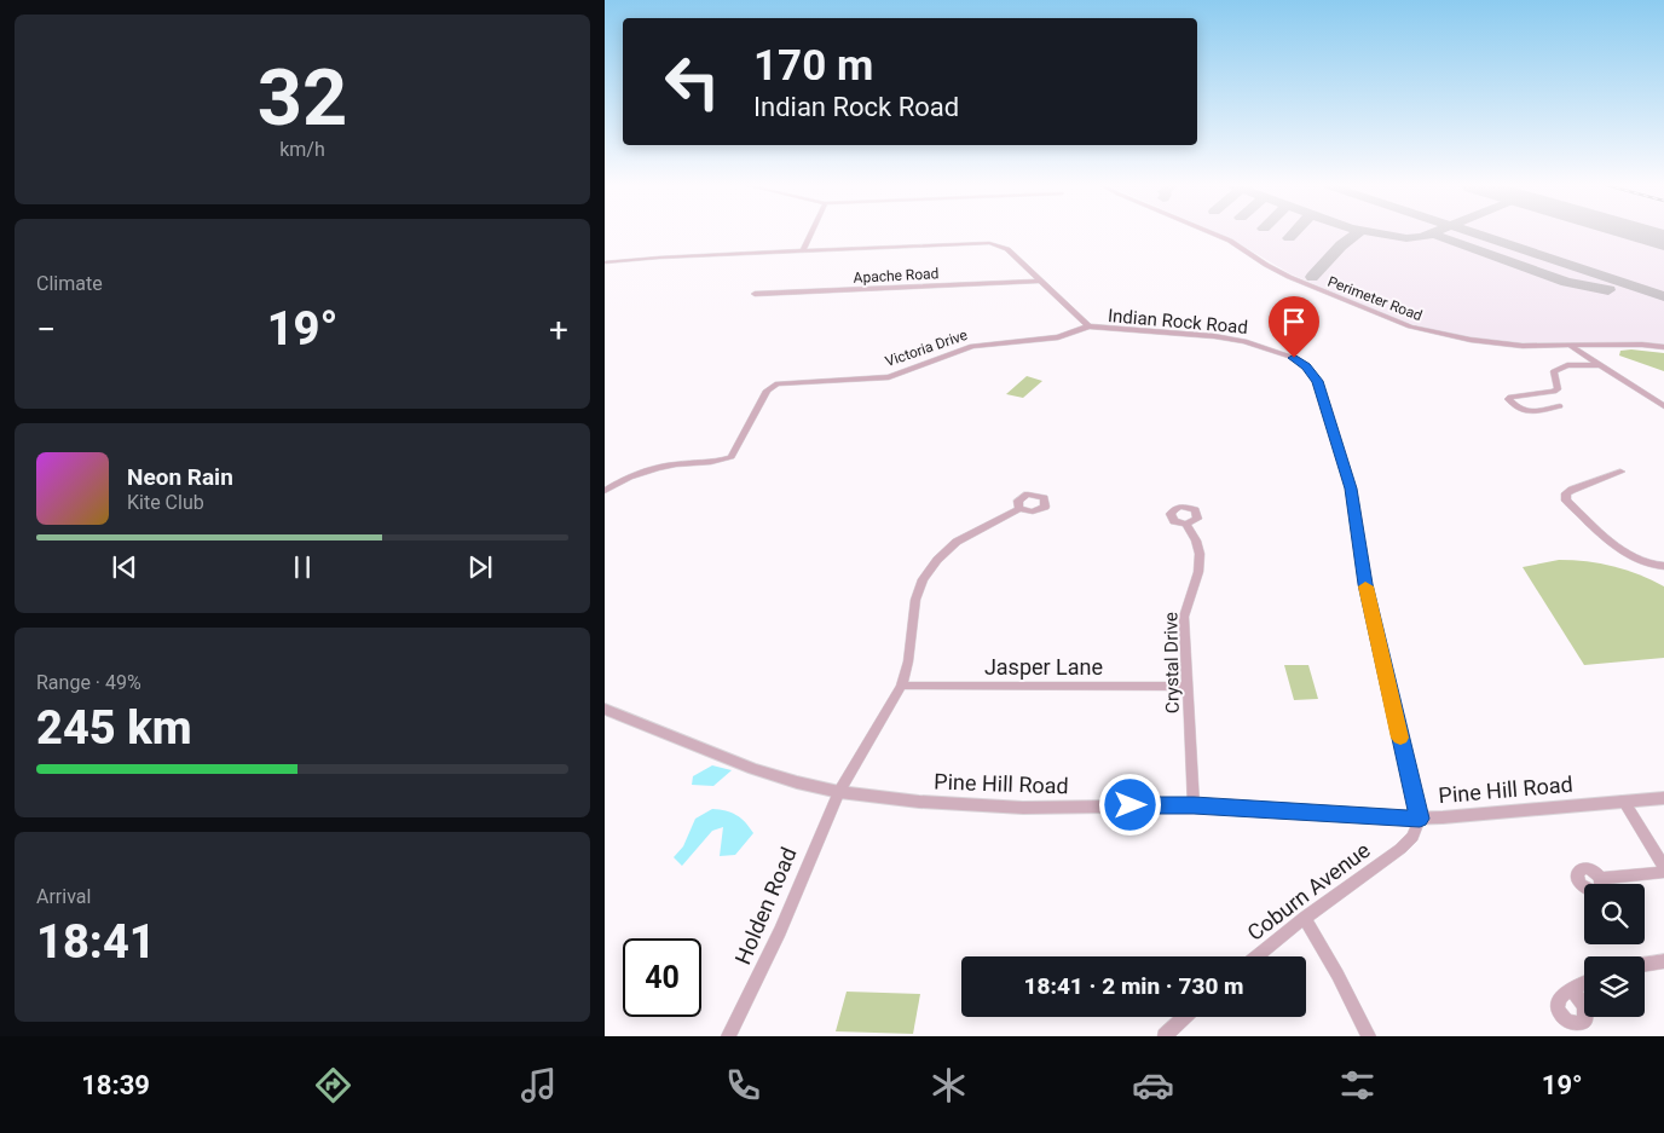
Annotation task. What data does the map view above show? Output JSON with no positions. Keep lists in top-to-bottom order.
{
  "streets": {
    "street": [
      "Apache Road",
      "Perimeter Road",
      "Indian Rock Road",
      "Victoria Drive",
      "Crystal Drive",
      "Jasper Lane",
      "Pine Hill Road",
      "Coburn Avenue",
      "Holden Road"
    ]
  },
  "crossings": [
    ["Apache Road", "Indian Rock Road"],
    ["Indian Rock Road", "Victoria Drive"],
    ["Indian Rock Road", "Pine Hill Road"],
    ["Indian Rock Road", "Coburn Avenue"],
    ["Crystal Drive", "Jasper Lane"],
    ["Crystal Drive", "Pine Hill Road"],
    ["Jasper Lane", "Holden Road"],
    ["Pine Hill Road", "Coburn Avenue"],
    ["Pine Hill Road", "Holden Road"]
  ],
  "page": {
    "tile": [
      ["32", "km/h"],
      "Climate",
      ["Range · 49%", "245 km"],
      ["Arrival", "18:41"]
    ],
    "turn": ["170 m", "Indian Rock Road"],
    "heat": ["−", "19°", "+"],
    "song": ["Neon Rain", "Kite Club"],
    "limit": "40",
    "trip": "18:41 · 2 min · 730 m",
    "tabs": ["18:39", "19°"]
  }
}
